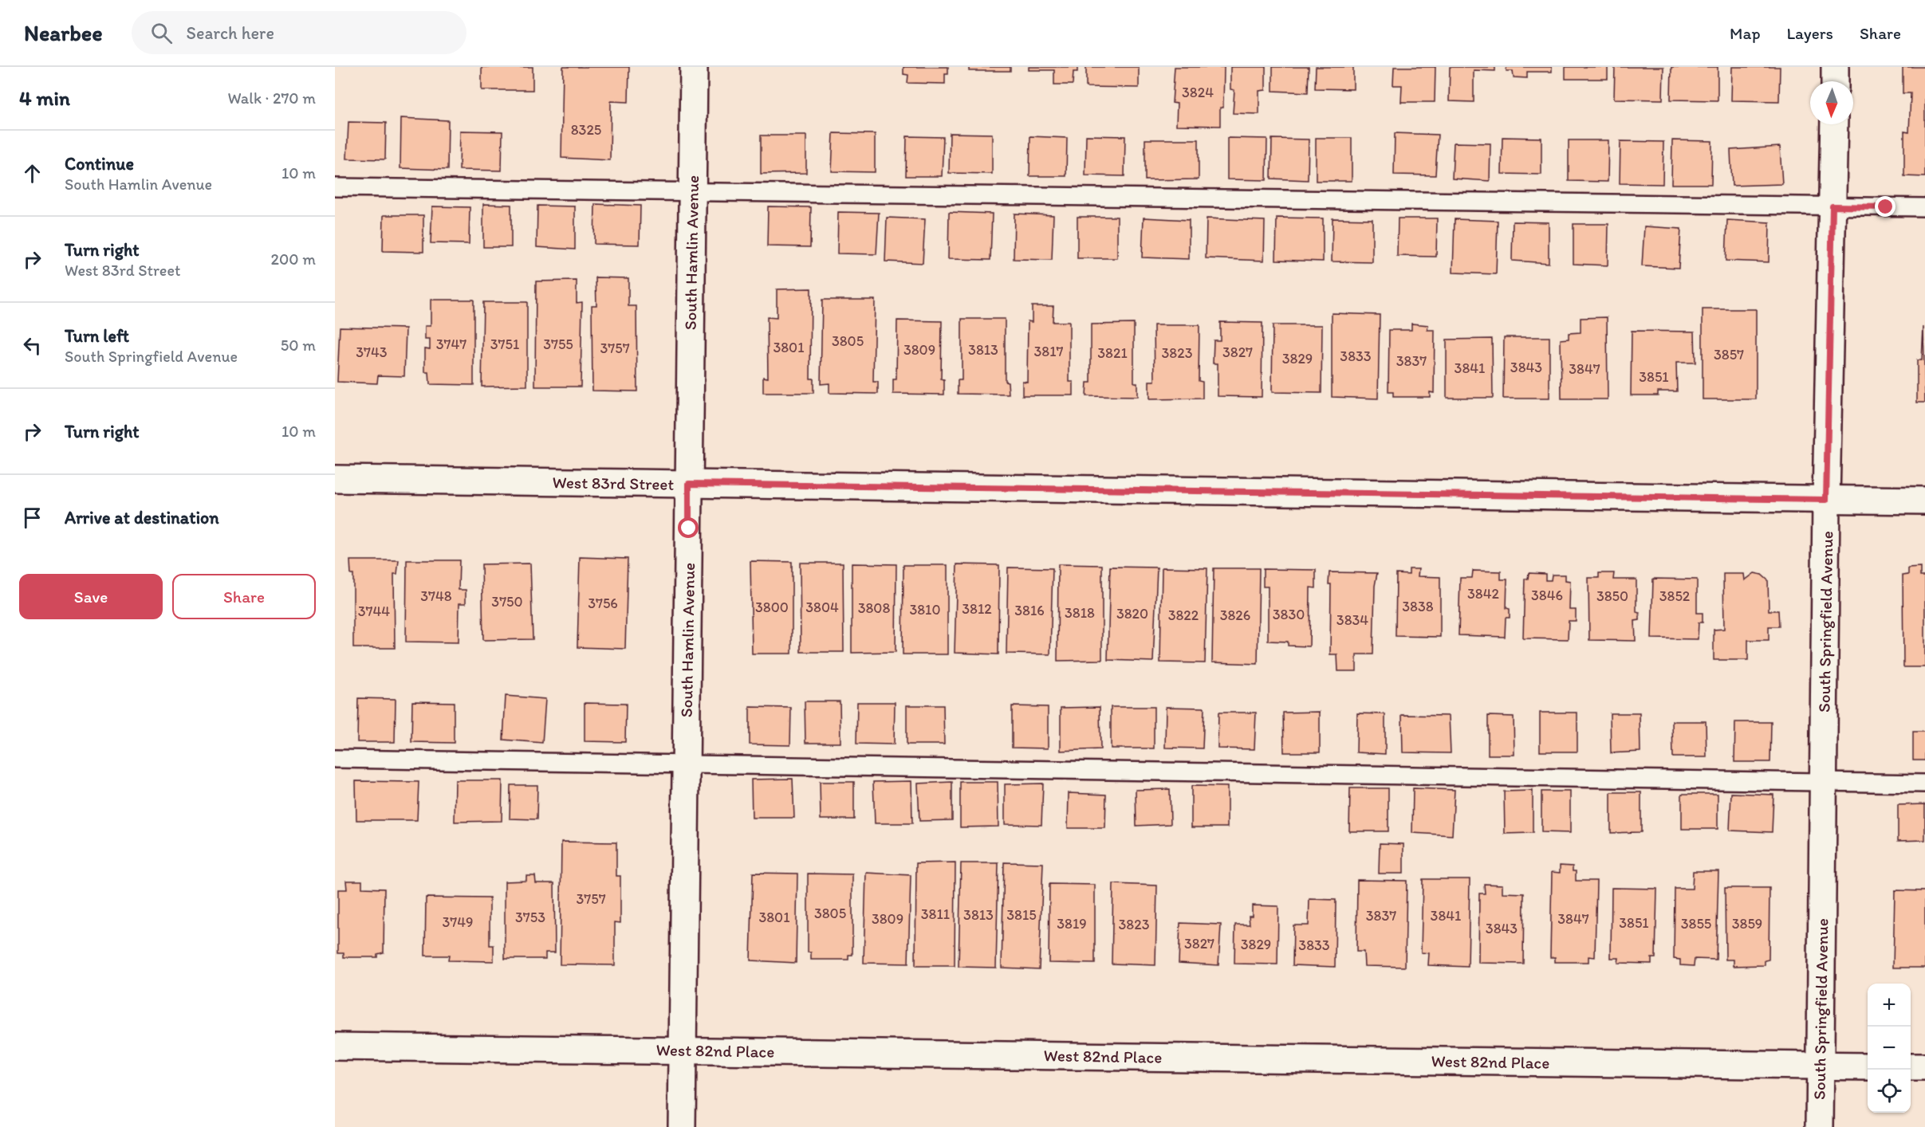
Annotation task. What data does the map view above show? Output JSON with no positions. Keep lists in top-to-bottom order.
{
  "streets": {
    "street": [
      "South Hamlin Avenue",
      "West 83rd Street",
      "South Springfield Avenue",
      "West 82nd Place"
    ]
  },
  "crossings": [
    ["South Hamlin Avenue", "West 83rd Street"],
    ["South Hamlin Avenue", "West 82nd Place"],
    ["West 83rd Street", "South Springfield Avenue"],
    ["South Springfield Avenue", "West 82nd Place"]
  ],
  "house_numbers": [
    "3824",
    "8325",
    "3805",
    "3747",
    "3751",
    "3755",
    "3801",
    "3757",
    "3809",
    "3813",
    "3817",
    "3743",
    "3827",
    "3821",
    "3823",
    "3857",
    "3833",
    "3829",
    "3837",
    "3843",
    "3841",
    "3847",
    "3851",
    "3842",
    "3846",
    "3748",
    "3850",
    "3852",
    "3750",
    "3756",
    "3838",
    "3800",
    "3804",
    "3808",
    "3812",
    "3810",
    "3816",
    "3744",
    "3818",
    "3820",
    "3830",
    "3822",
    "3826",
    "3834",
    "3757",
    "3805",
    "3811",
    "3813",
    "3815",
    "3837",
    "3841",
    "3753",
    "3801",
    "3809",
    "3847",
    "3749",
    "3851",
    "3819",
    "3855",
    "3859",
    "3823",
    "3843",
    "3827",
    "3829",
    "3833"
  ],
  "north": "bottom",
  "page": {
    "header": "Nearbee",
    "search": "Search here",
    "nav": ["Map", "Layers", "Share"],
    "heading": ["4 min", "Walk · 270 m"],
    "list": [
      ["Continue", "South Hamlin Avenue", "10 m"],
      ["Turn right", "West 83rd Street", "200 m"],
      ["Turn left", "South Springfield Avenue", "50 m"],
      ["Turn right", "10 m"],
      "Arrive at destination"
    ],
    "buttons": ["Save", "Share"],
    "map_buttons": ["+", "−"]
  }
}
